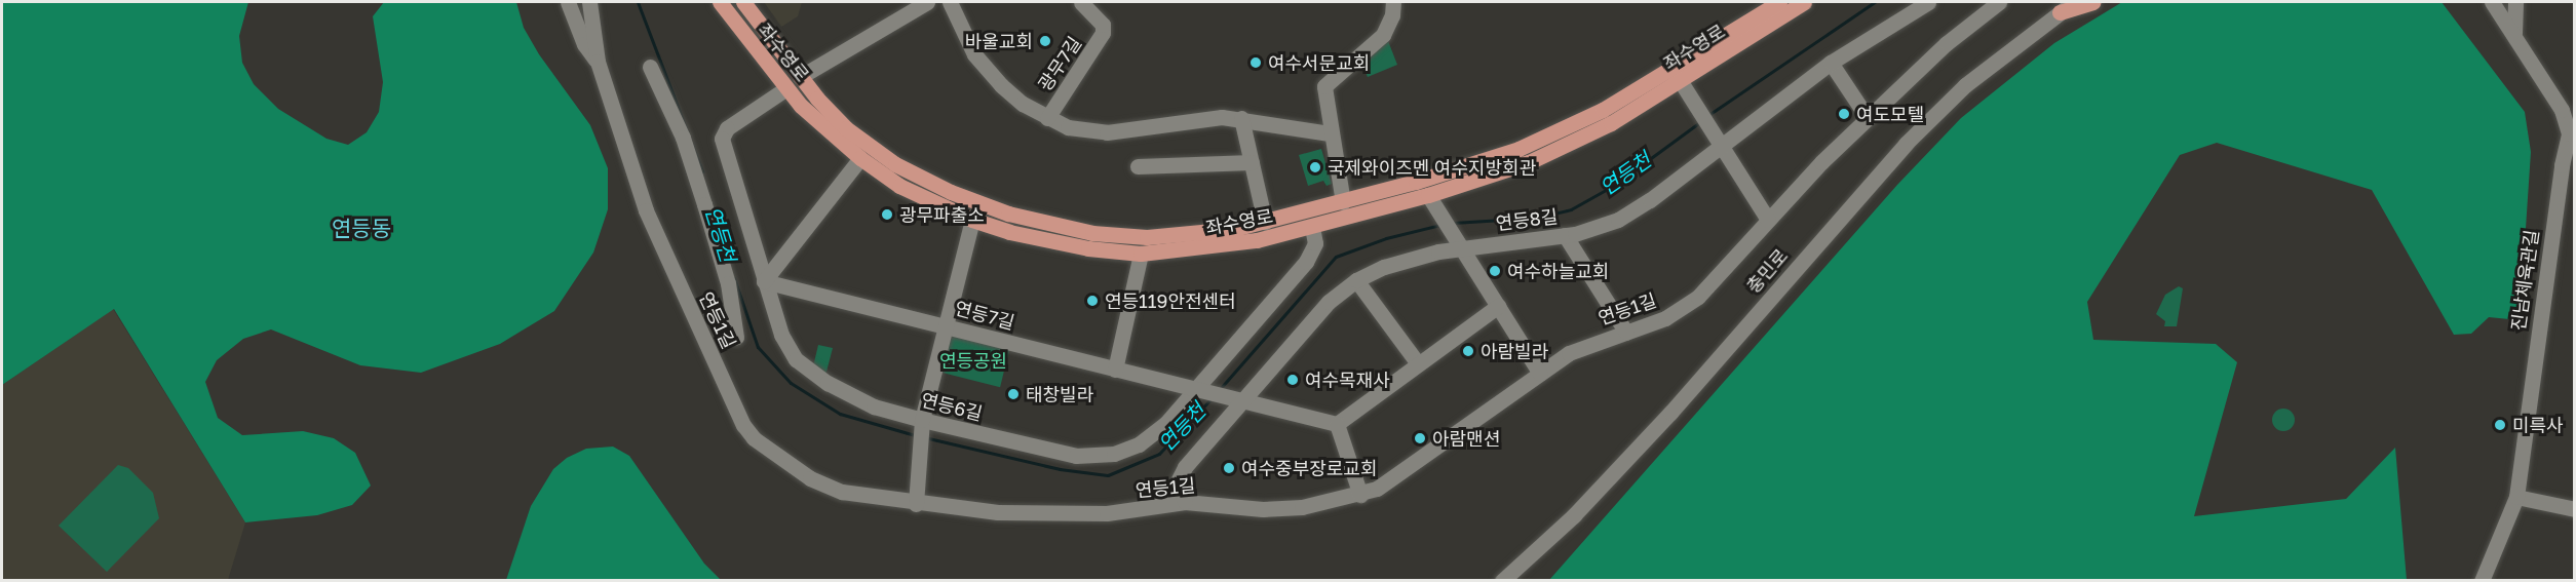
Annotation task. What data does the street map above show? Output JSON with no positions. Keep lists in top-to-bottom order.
{
  "streets": {
    "main road": ["좌수영로"],
    "street": [
      "광무7길",
      "연등8길",
      "충민로",
      "진남체육관길",
      "연등1길",
      "연등7길",
      "연등6길"
    ]
  },
  "crossings": [
    ["좌수영로", "연등6길"],
    ["연등8길", "연등1길"],
    ["연등8길", "연등7길"],
    ["연등7길", "연등6길"]
  ],
  "districts": ["연등동"],
  "water": ["연등천"],
  "parks": ["연등공원"],
  "places": [
    "바울교회",
    "여수서문교회",
    "여도모텔",
    "국제와이즈멘 여수지방회관",
    "광무파출소",
    "여수하늘교회",
    "연등119안전센터",
    "아람빌라",
    "여수목재사",
    "태창빌라",
    "미륵사",
    "아람맨션",
    "여수중부장로교회"
  ]
}
